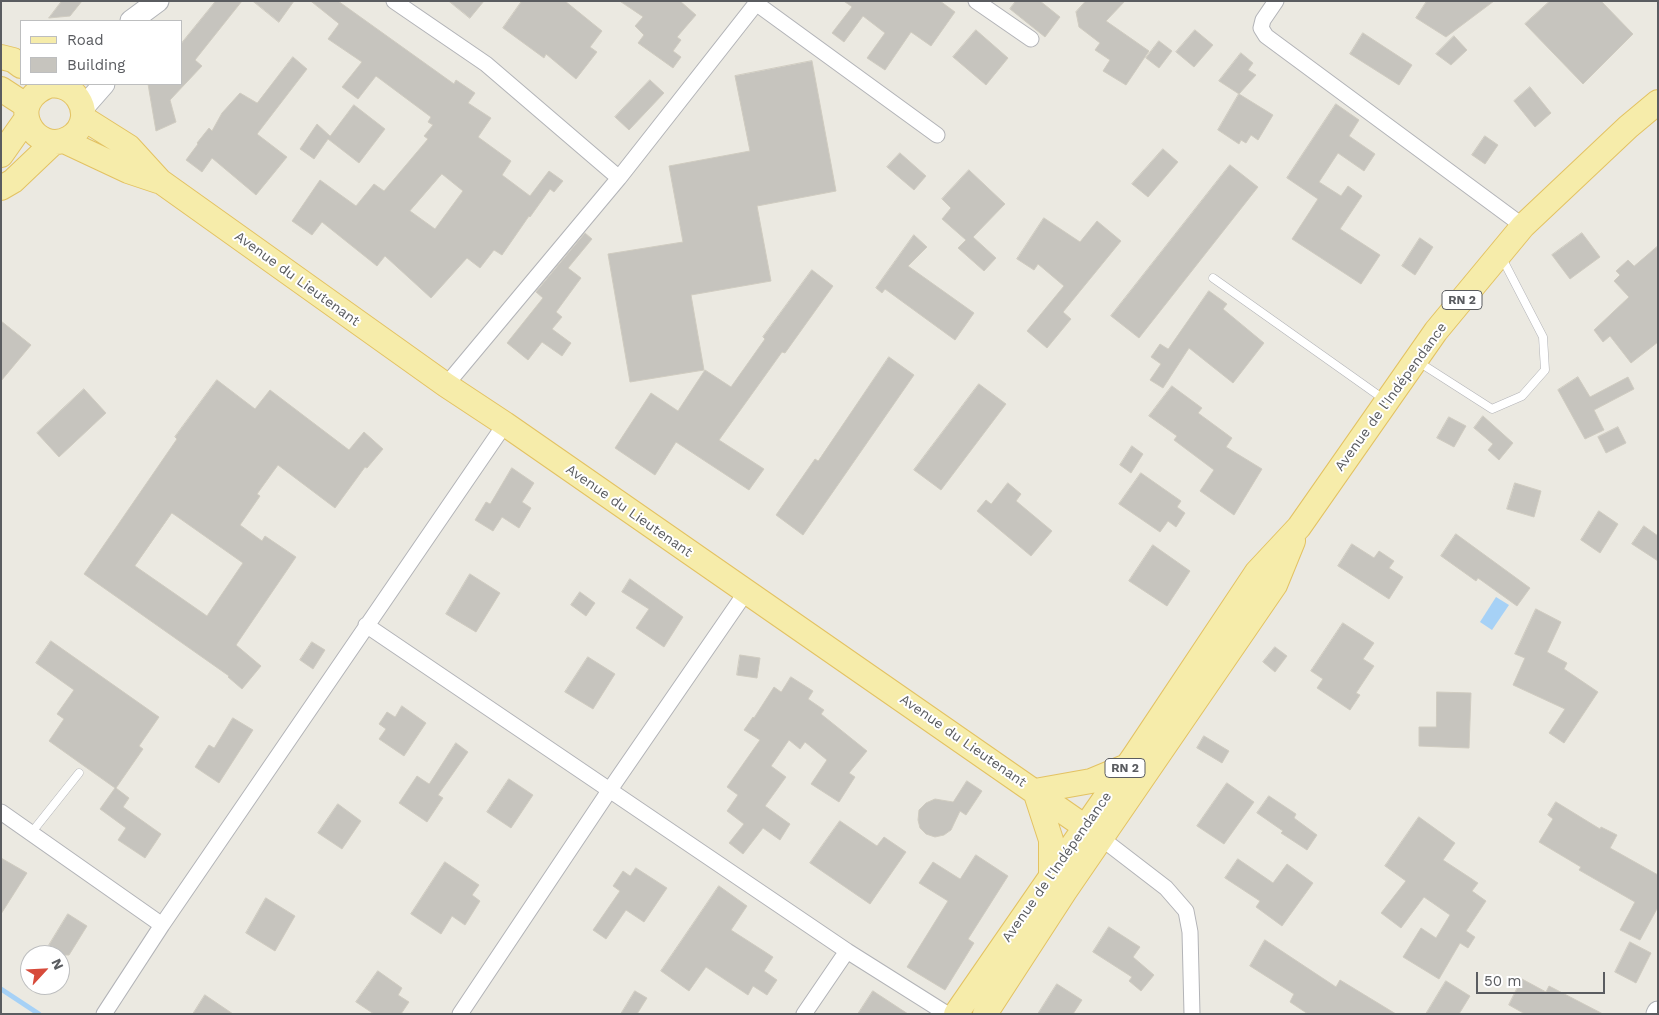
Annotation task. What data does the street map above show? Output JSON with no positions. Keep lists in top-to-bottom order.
{
  "streets": {
    "main road": ["Avenue du Lieutenant", "RN 2", "Avenue de l'Indépendance"]
  },
  "crossings": [
    ["Avenue du Lieutenant", "Avenue de l'Indépendance"]
  ],
  "legend": ["Road", "Building"],
  "scale_bar": "50 m",
  "north": "top right"
}
